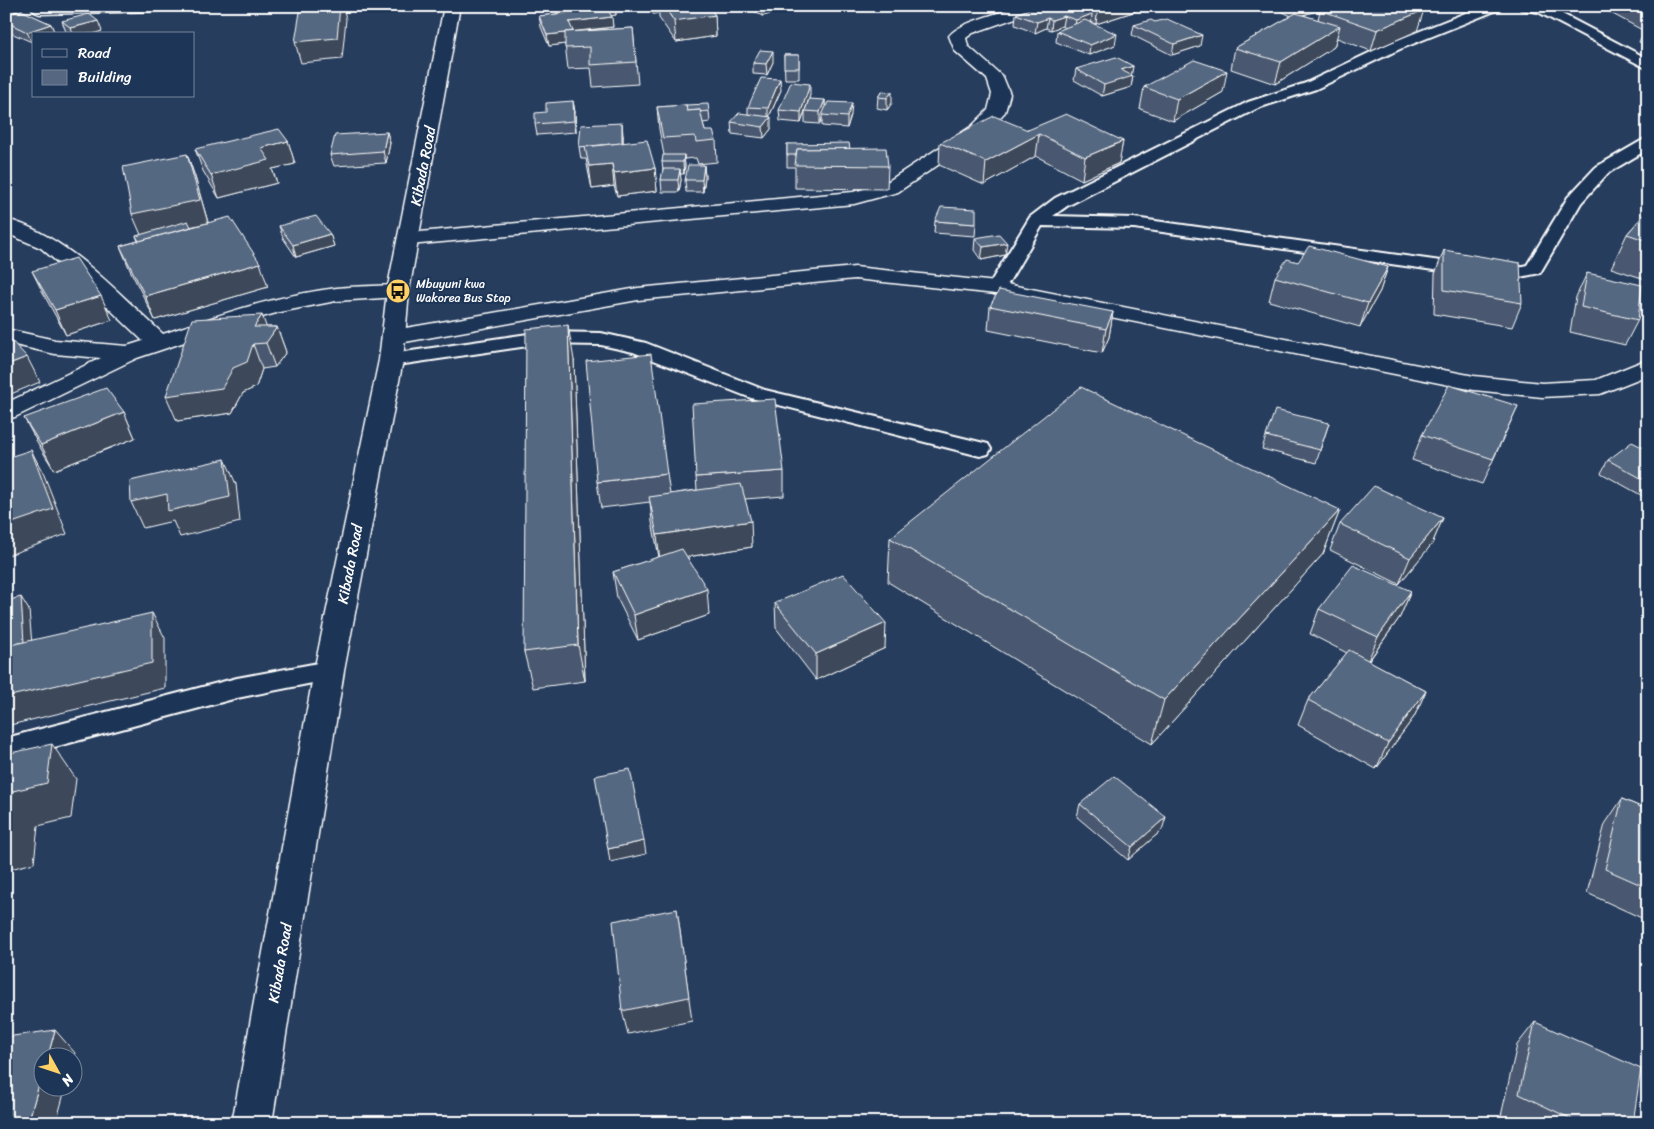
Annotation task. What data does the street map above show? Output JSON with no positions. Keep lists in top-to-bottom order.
{
  "streets": {
    "street": ["Kibada Road"]
  },
  "places": {
    "bus stop": ["Mbuyuni kwa Wakorea Bus Stop"]
  },
  "legend": ["Road", "Building"],
  "north": "bottom right"
}
